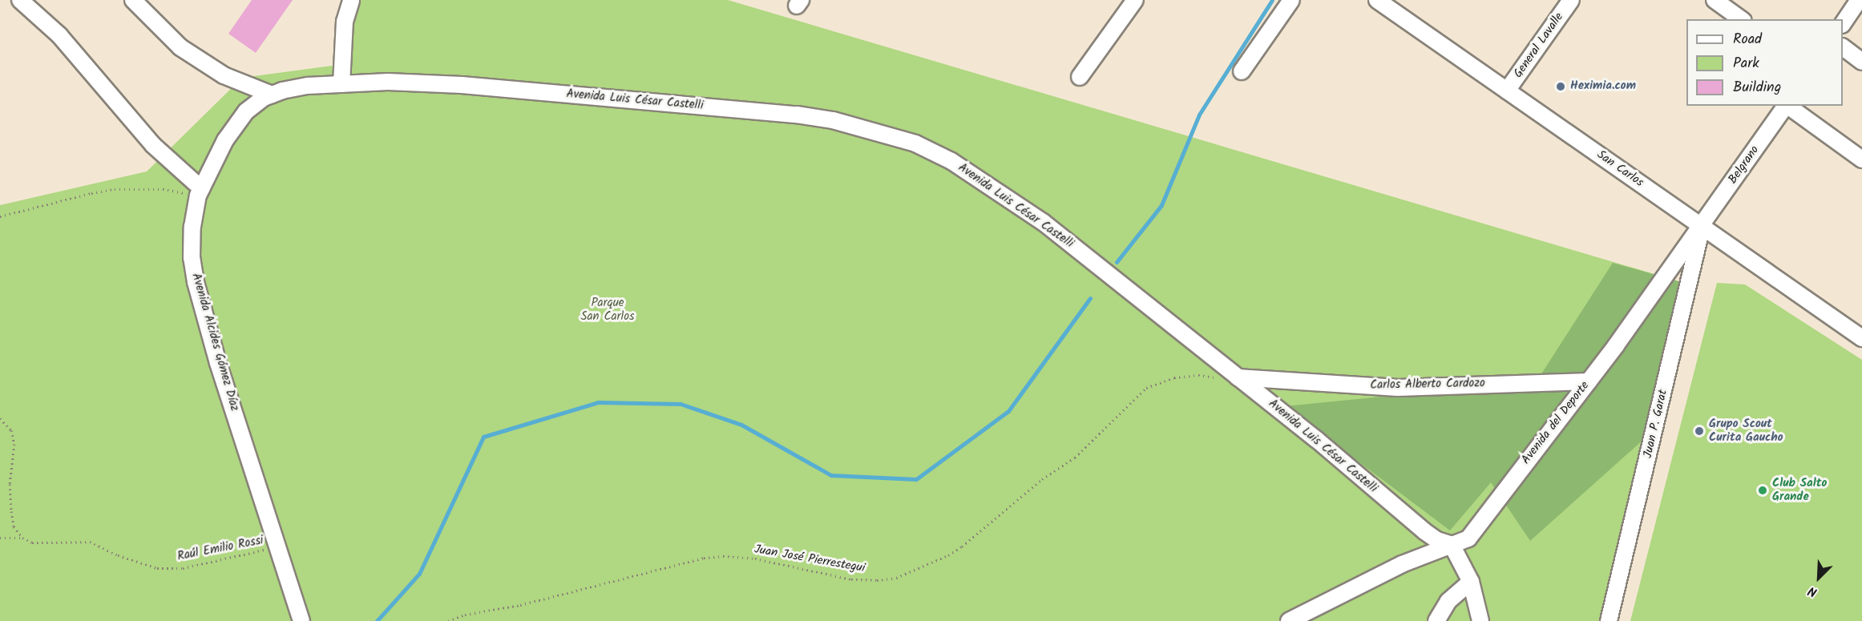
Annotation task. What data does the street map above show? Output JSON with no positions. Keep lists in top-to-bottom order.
{
  "streets": {
    "street": [
      "General Lavalle",
      "Avenida Luis César Castelli",
      "Belgrano",
      "San Carlos",
      "Avenida Alcides Gómez Díaz",
      "Carlos Alberto Cardozo",
      "Avenida del Deporte",
      "Juan P. Garat"
    ],
    "path": ["Raúl Emilio Rossi", "Juan José Pierrestegui"]
  },
  "crossings": [
    ["General Lavalle", "San Carlos"],
    ["Avenida Luis César Castelli", "Avenida Alcides Gómez Díaz"],
    ["Avenida Luis César Castelli", "Carlos Alberto Cardozo"],
    ["Avenida Luis César Castelli", "Avenida del Deporte"],
    ["Belgrano", "San Carlos"],
    ["Belgrano", "Avenida del Deporte"],
    ["Belgrano", "Juan P. Garat"],
    ["San Carlos", "Juan P. Garat"],
    ["Avenida Alcides Gómez Díaz", "Raúl Emilio Rossi"],
    ["Carlos Alberto Cardozo", "Avenida del Deporte"]
  ],
  "parks": ["Parque San Carlos"],
  "places": ["Heximia.com", "Grupo Scout Curita Gaucho", "Club Salto Grande"],
  "legend": ["Road", "Park", "Building"],
  "north": "bottom left"
}
